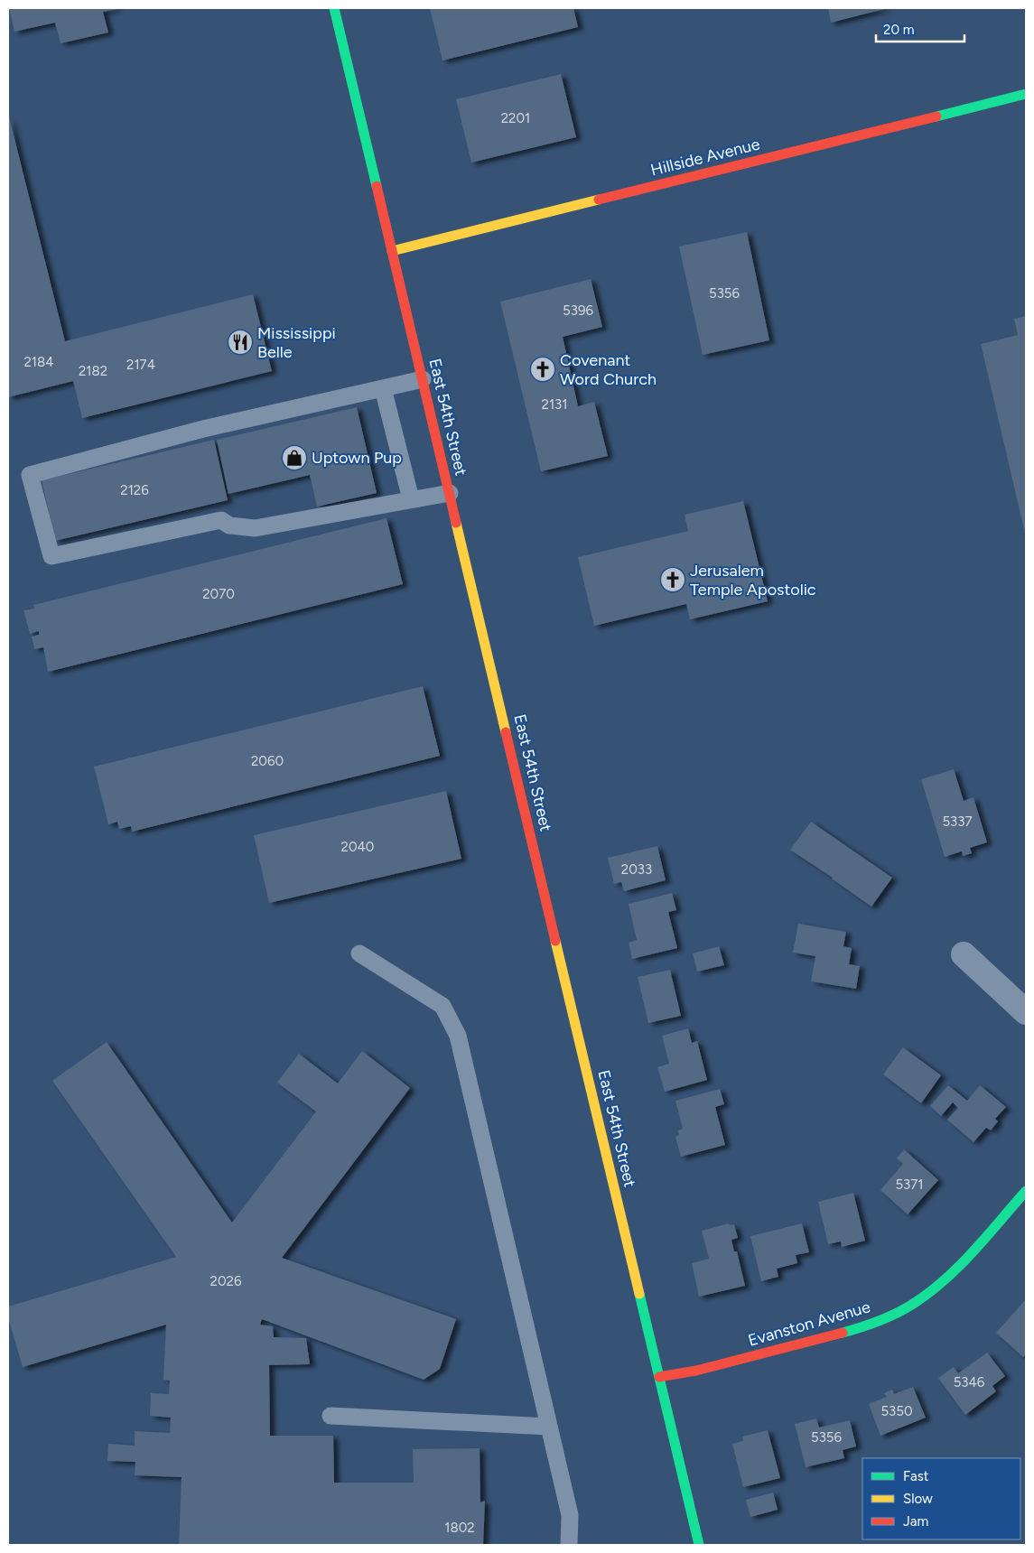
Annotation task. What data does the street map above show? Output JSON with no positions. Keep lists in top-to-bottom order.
{
  "streets": {
    "street": ["Hillside Avenue", "East 54th Street", "Evanston Avenue"]
  },
  "crossings": [
    ["Hillside Avenue", "East 54th Street"],
    ["East 54th Street", "Evanston Avenue"]
  ],
  "places": {
    "restaurant": ["Mississippi Belle"],
    "church": ["Covenant Word Church", "Jerusalem Temple Apostolic"],
    "shop": ["Uptown Pup"]
  },
  "house_numbers": [
    "2201",
    "5356",
    "5396",
    "2184",
    "2174",
    "2182",
    "2131",
    "2126",
    "2070",
    "2060",
    "5337",
    "2040",
    "2033",
    "5371",
    "2026",
    "5346",
    "5350",
    "5356",
    "1802"
  ],
  "legend": ["Fast", "Slow", "Jam"],
  "scale_bar": "20 m"
}
